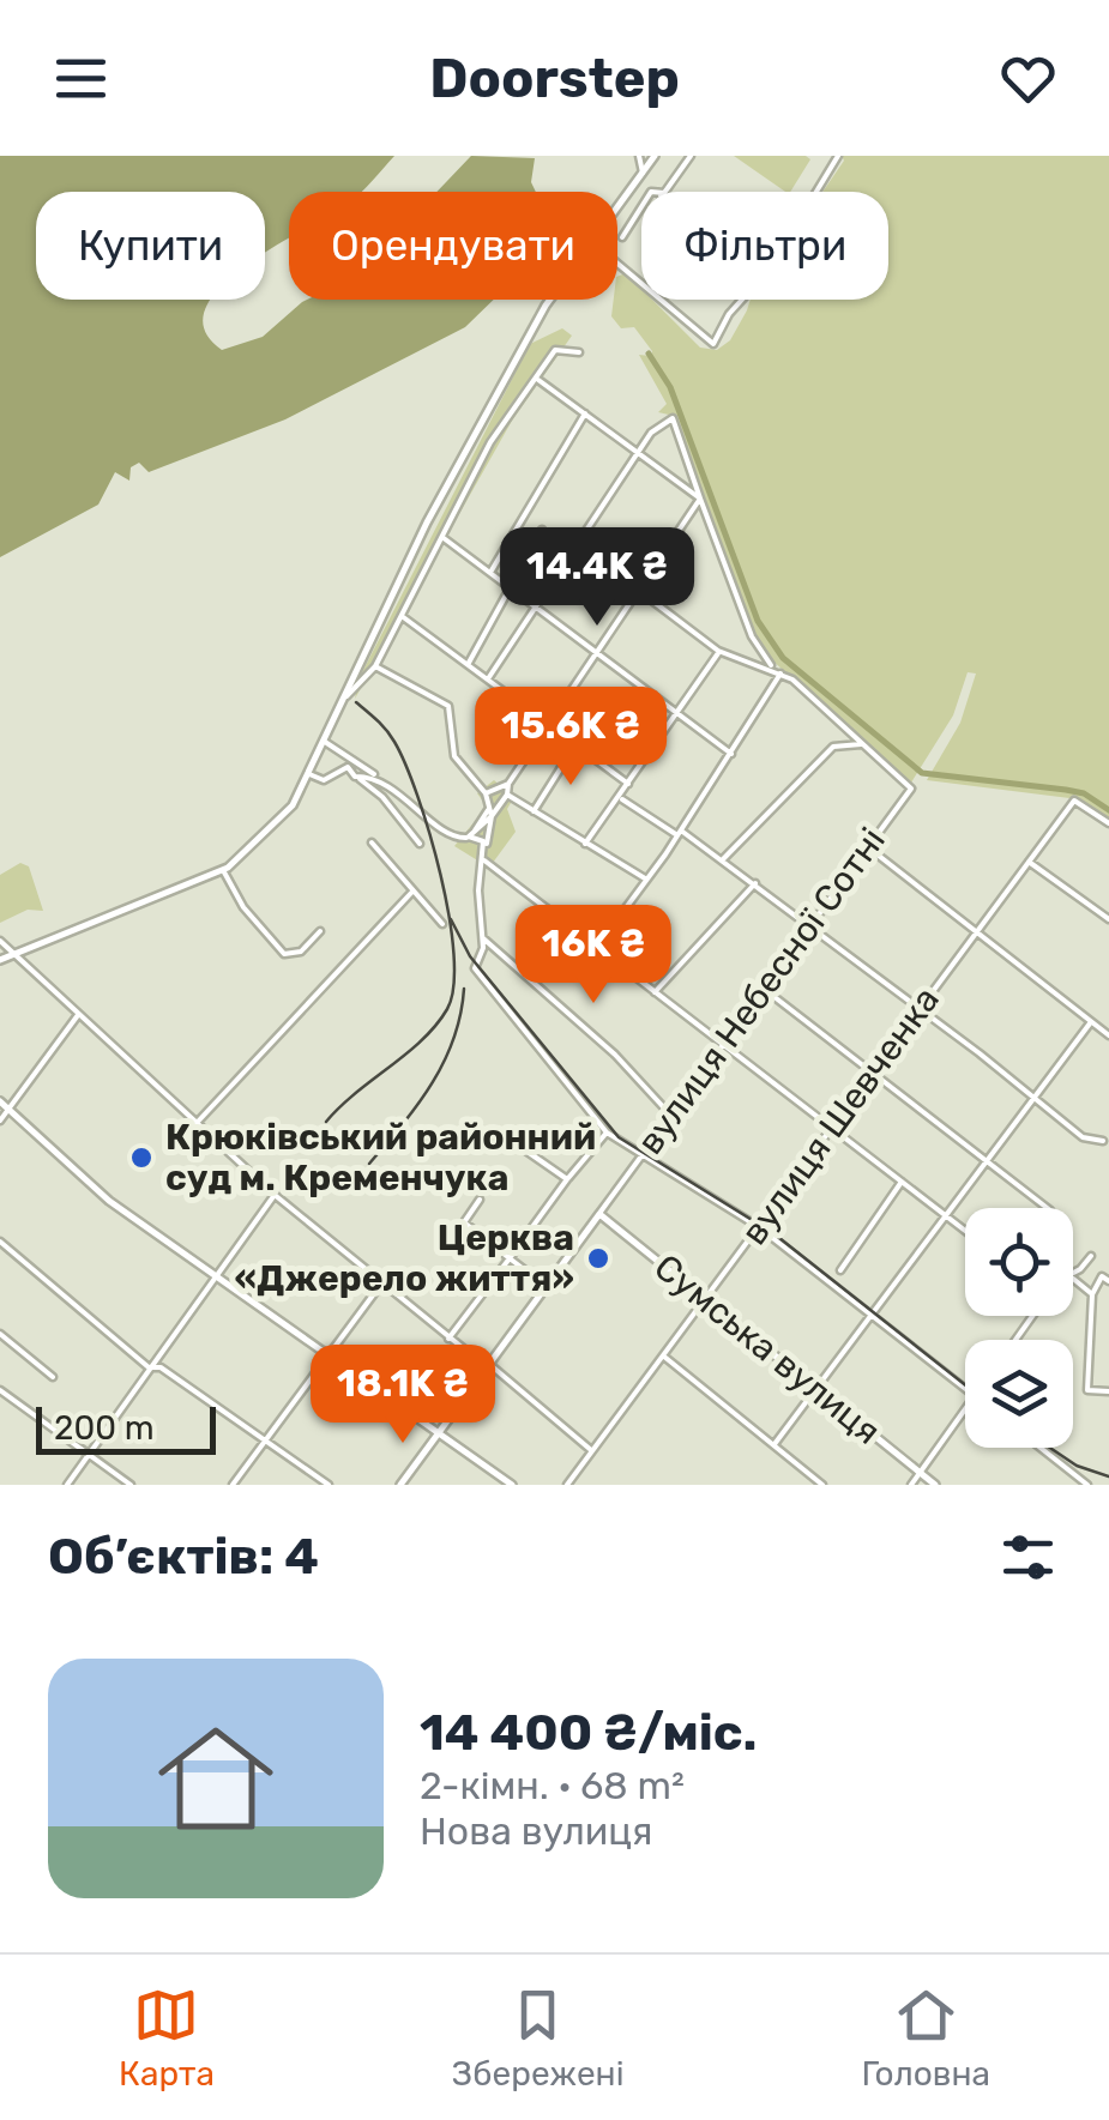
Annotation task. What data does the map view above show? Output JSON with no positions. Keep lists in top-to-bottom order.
{
  "streets": {
    "main road": ["вулиця Небесної Сотні", "Сумська вулиця"],
    "street": ["вулиця Шевченка"]
  },
  "crossings": [
    ["вулиця Небесної Сотні", "Сумська вулиця"],
    ["вулиця Шевченка", "Сумська вулиця"]
  ],
  "places": ["Крюківський районний суд м. Кременчука", "Церква «Джерело життя»"],
  "scale_bar": "200 m",
  "page": {
    "header": "Doorstep",
    "chip": ["Купити", "Орендувати", "Фільтри"],
    "price": [
      "14.4K ₴",
      "15.6K ₴",
      "16K ₴",
      "18.1K ₴"
    ],
    "scale": "200 m",
    "heading": "Об’єктів: 4",
    "list": [
      {
        "name": "14 400 ₴/міс.",
        "note": "2-кімн. · 68 m² · Нова вулиця"
      }
    ],
    "tabs": ["Карта", "Збережені", "Головна"]
  }
}
